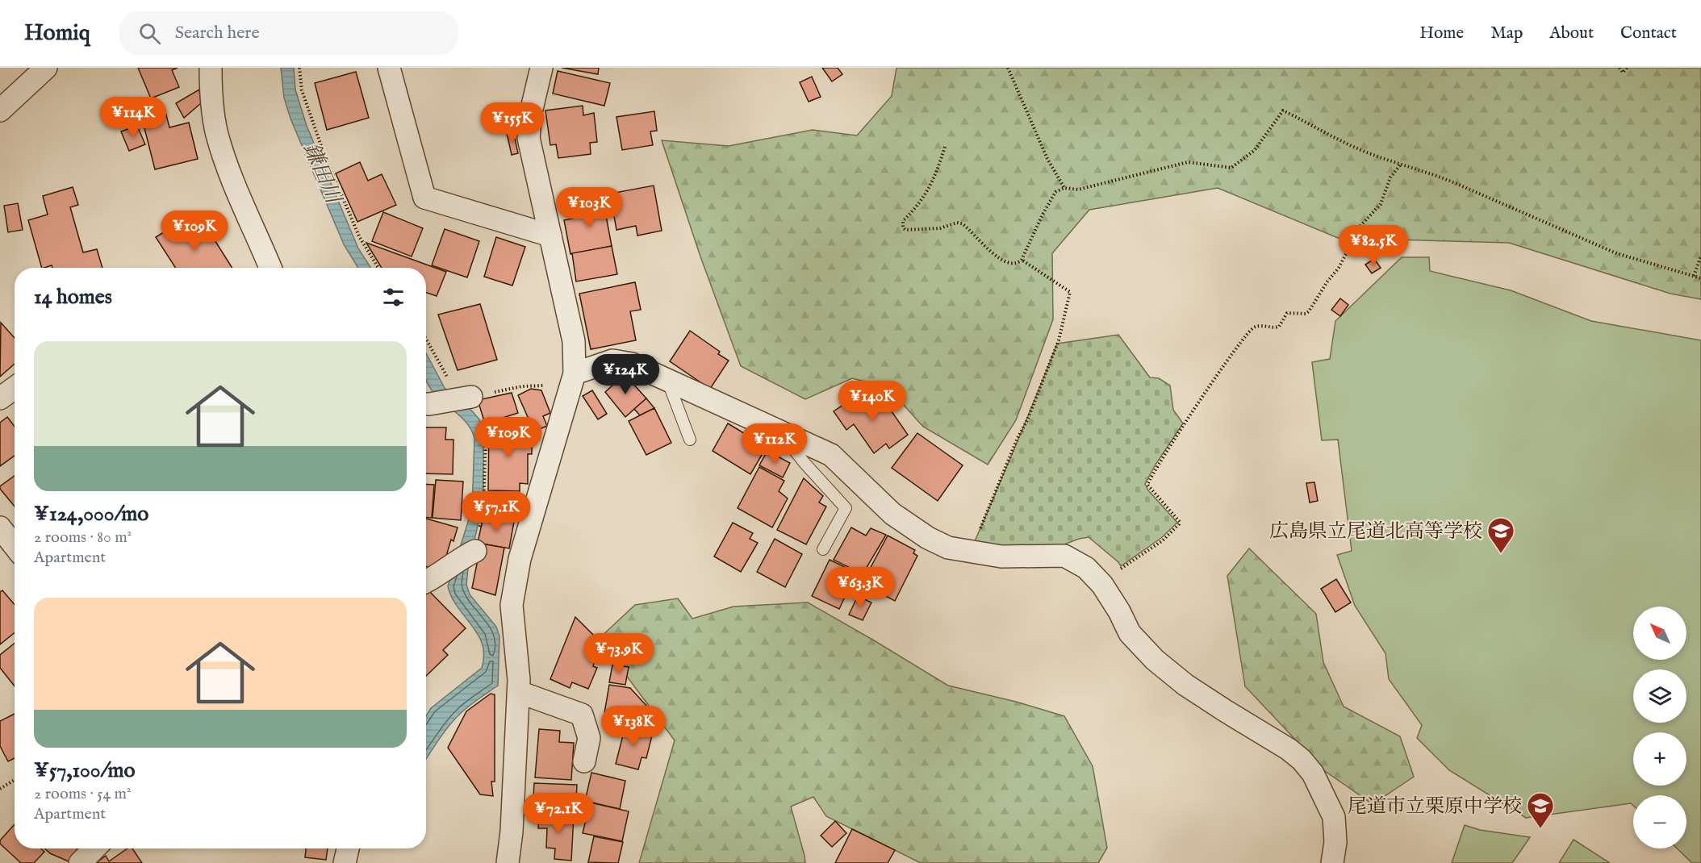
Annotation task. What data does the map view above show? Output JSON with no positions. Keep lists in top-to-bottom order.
{
  "water": ["鎌田川"],
  "places": {
    "school or university": ["広島県立尾道北高等学校", "尾道市立栗原中学校"]
  },
  "north": "top left",
  "page": {
    "header": "Homiq",
    "search": "Search here",
    "nav": [
      "Home",
      "Map",
      "About",
      "Contact"
    ],
    "price": [
      "¥114K",
      "¥155K",
      "¥103K",
      "¥109K",
      "¥82.5K",
      "¥124K",
      "¥140K",
      "¥109K",
      "¥112K",
      "¥57.1K",
      "¥63.3K",
      "¥73.9K",
      "¥138K",
      "¥72.1K"
    ],
    "heading": "14 homes",
    "list": [
      {
        "name": "¥124,000/mo",
        "note": "2 rooms · 80 m² · Apartment"
      },
      {
        "name": "¥57,100/mo",
        "note": "2 rooms · 54 m² · Apartment"
      }
    ],
    "map_buttons": ["+", "−"]
  }
}
